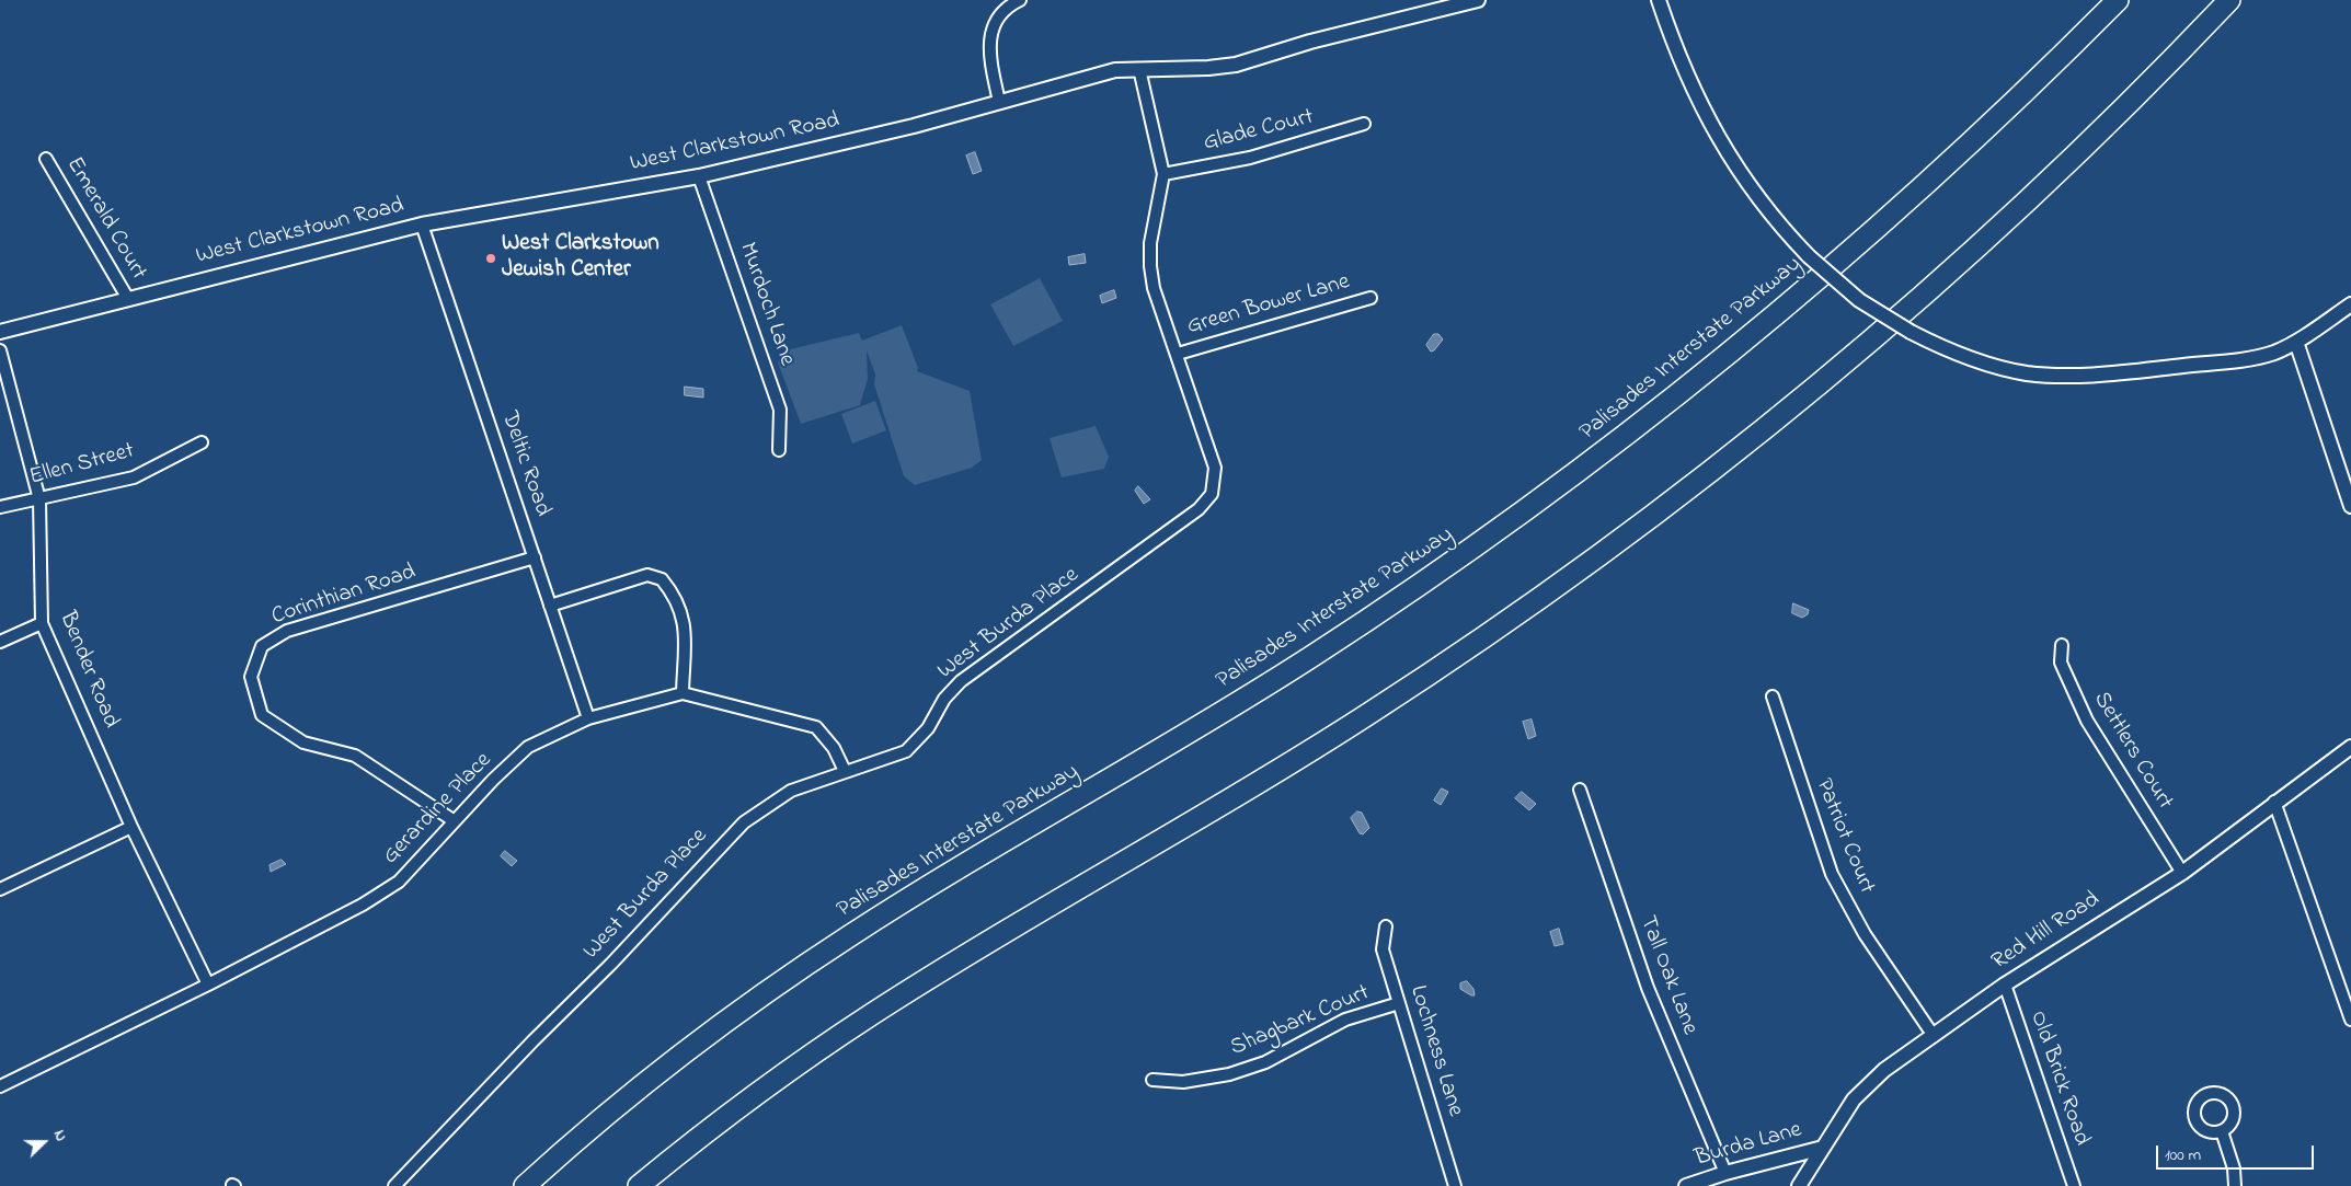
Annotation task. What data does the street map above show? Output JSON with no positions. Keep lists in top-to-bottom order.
{
  "streets": {
    "highway": ["Palisades Interstate Parkway"],
    "street": [
      "Glade Court",
      "West Clarkstown Road",
      "Emerald Court",
      "Murdoch Lane",
      "Green Bower Lane",
      "Deltic Road",
      "Ellen Street",
      "Corinthian Road",
      "West Burda Place",
      "Bender Road",
      "Settlers Court",
      "Gerardine Place",
      "Patriot Court",
      "Red Hill Road",
      "Tall Oak Lane",
      "Shagbark Court",
      "Lochness Lane",
      "Old Brick Road",
      "Burda Lane"
    ]
  },
  "crossings": [
    ["Glade Court", "West Burda Place"],
    ["West Clarkstown Road", "Emerald Court"],
    ["West Clarkstown Road", "Murdoch Lane"],
    ["West Clarkstown Road", "Deltic Road"],
    ["West Clarkstown Road", "West Burda Place"],
    ["Green Bower Lane", "West Burda Place"],
    ["Deltic Road", "Corinthian Road"],
    ["Deltic Road", "Gerardine Place"],
    ["Ellen Street", "Bender Road"],
    ["Corinthian Road", "Gerardine Place"],
    ["West Burda Place", "Gerardine Place"],
    ["Bender Road", "Gerardine Place"],
    ["Settlers Court", "Red Hill Road"],
    ["Patriot Court", "Red Hill Road"],
    ["Red Hill Road", "Old Brick Road"],
    ["Red Hill Road", "Burda Lane"],
    ["Tall Oak Lane", "Burda Lane"],
    ["Shagbark Court", "Lochness Lane"]
  ],
  "places": ["West Clarkstown Jewish Center"],
  "scale_bar": "100 m",
  "north": "right"
}
